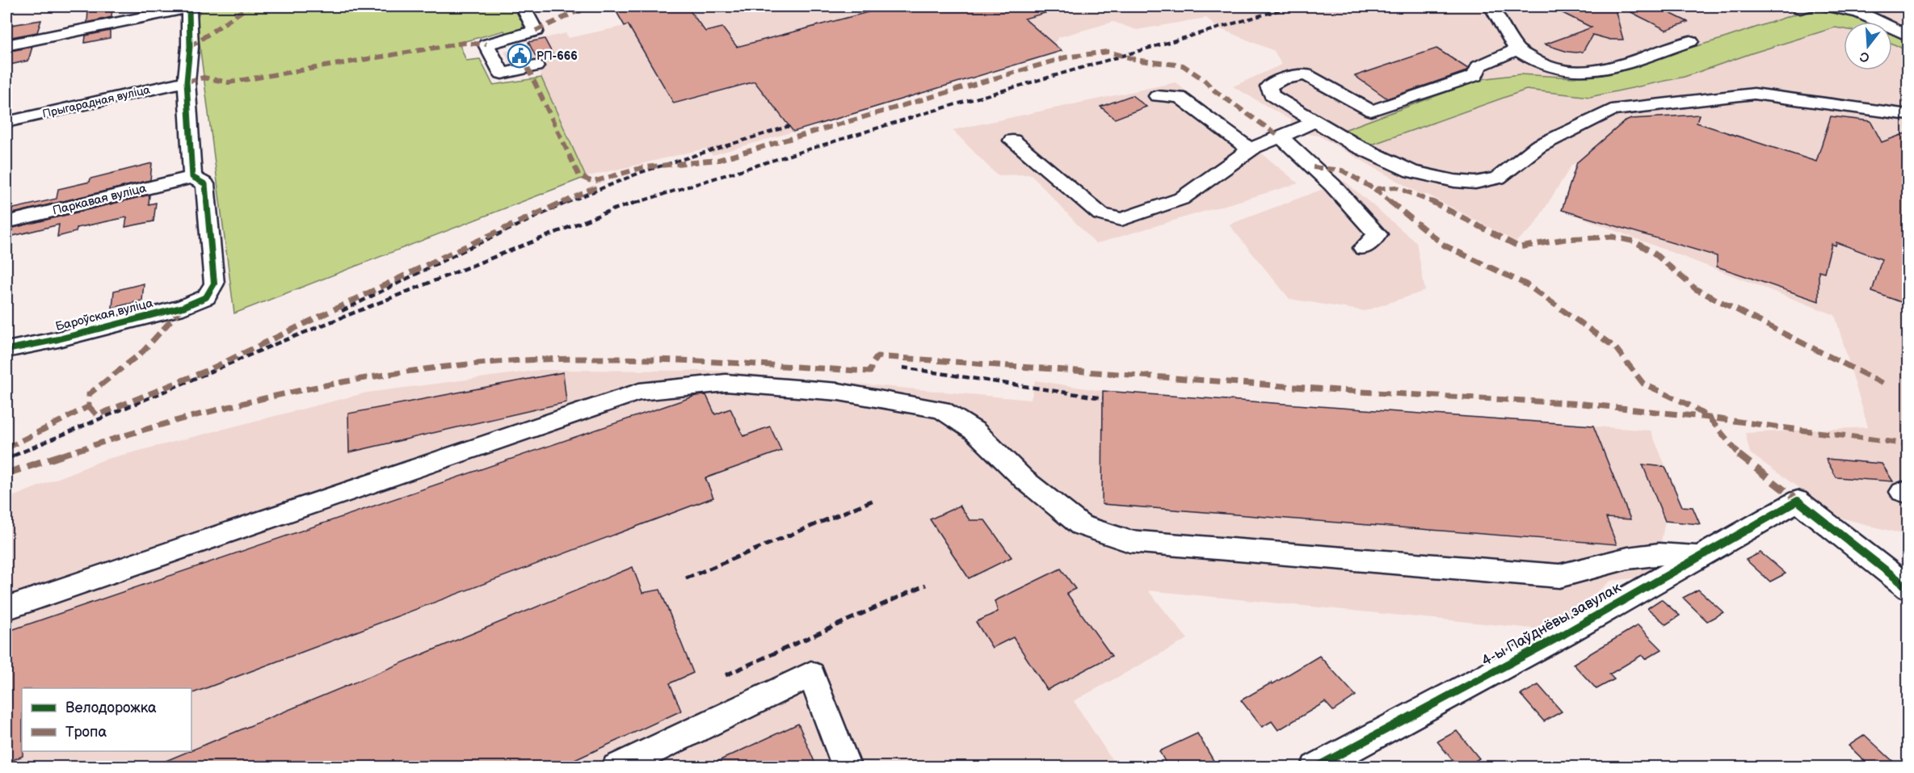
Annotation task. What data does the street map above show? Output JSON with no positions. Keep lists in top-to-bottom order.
{
  "streets": {
    "street": [
      "Прыгарадная вуліца",
      "Паркавая вуліца",
      "Бароўская вуліца",
      "4-ы Паўднёвы завулак"
    ]
  },
  "crossings": [
    ["Паркавая вуліца", "Бароўская вуліца"]
  ],
  "places": {
    "public building": ["РП-666"]
  },
  "legend": ["Велодорожка", "Тропа"],
  "north": "bottom"
}
